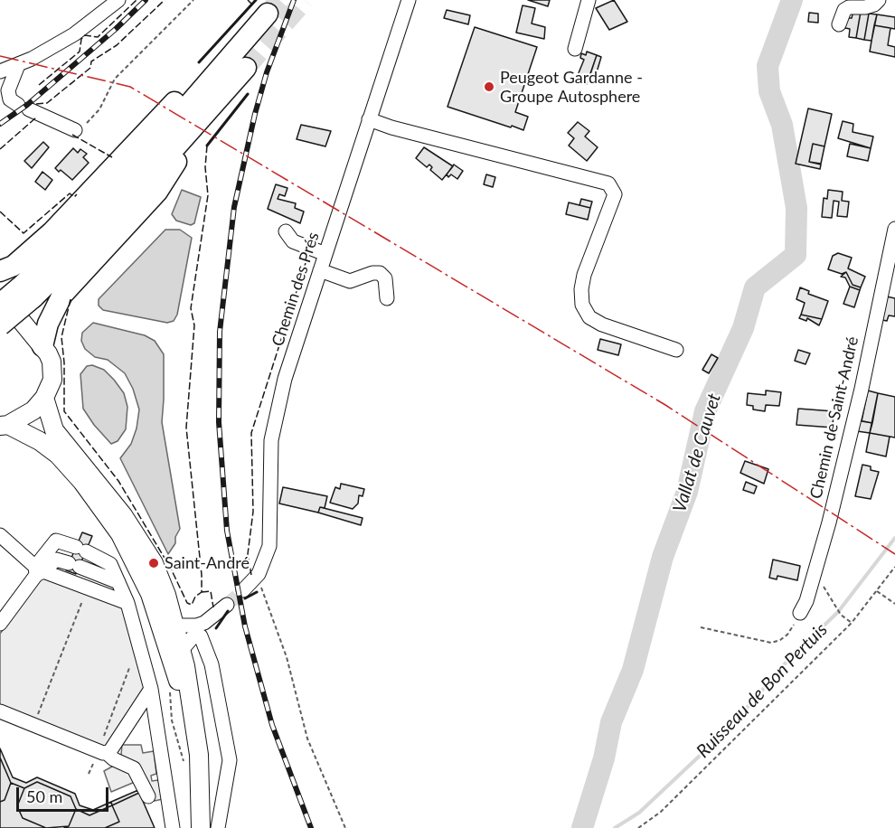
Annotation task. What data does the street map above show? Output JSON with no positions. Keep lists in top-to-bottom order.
{
  "streets": {
    "street": ["Chemin des Prés", "Chemin de Saint-André"]
  },
  "water": ["Vallat de Cauvet", "Ruisseau de Bon Pertuis"],
  "places": ["Peugeot Gardanne - Groupe Autosphere", "Saint-André"],
  "scale_bar": "50 m"
}
